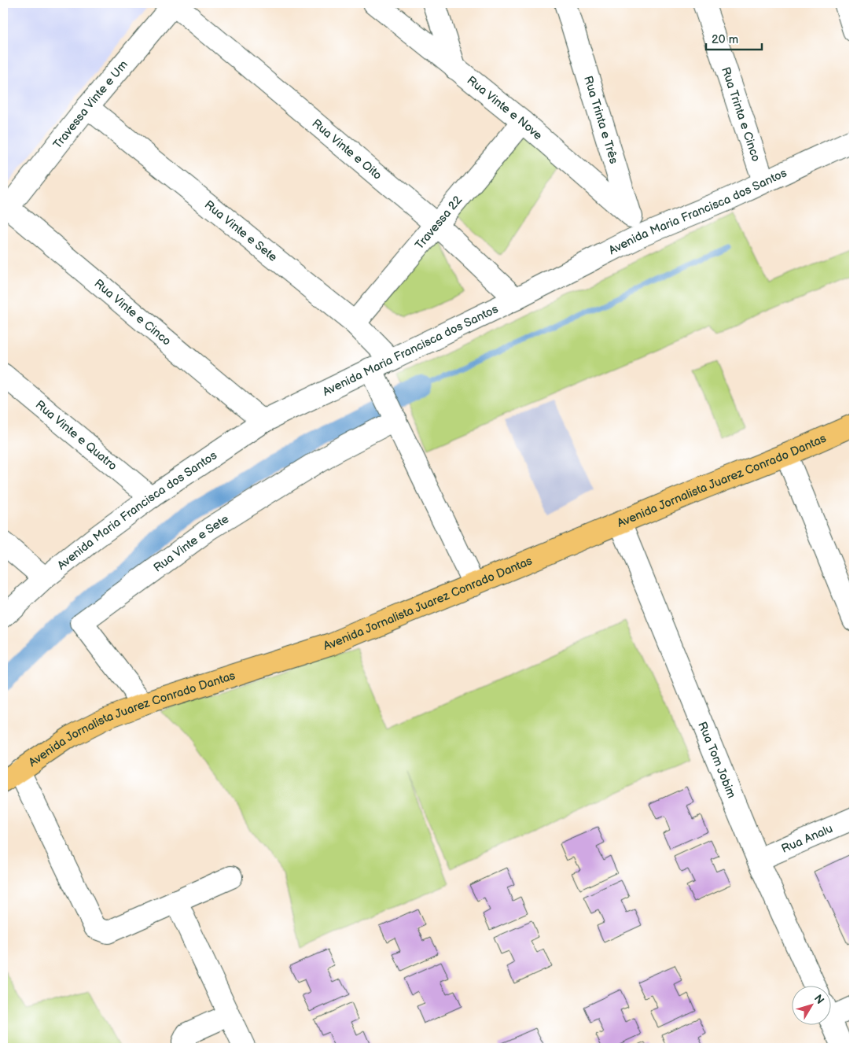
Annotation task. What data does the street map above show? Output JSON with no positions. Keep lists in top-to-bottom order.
{
  "streets": {
    "main road": ["Avenida Jornalista Juarez Conrado Dantas"],
    "street": [
      "Travessa Vinte e Um",
      "Rua Vinte e Nove",
      "Rua Trinta e Cinco",
      "Rua Trinta e Três",
      "Rua Vinte e Oito",
      "Avenida Maria Francisca dos Santos",
      "Travessa 22",
      "Rua Vinte e Sete",
      "Rua Vinte e Cinco",
      "Rua Vinte e Quatro",
      "Rua Tom Jobim",
      "Rua Analu"
    ]
  },
  "crossings": [
    ["Travessa Vinte e Um", "Rua Vinte e Oito"],
    ["Travessa Vinte e Um", "Rua Vinte e Sete"],
    ["Travessa Vinte e Um", "Rua Vinte e Cinco"],
    ["Rua Vinte e Nove", "Rua Trinta e Três"],
    ["Rua Vinte e Nove", "Travessa 22"],
    ["Rua Trinta e Cinco", "Avenida Maria Francisca dos Santos"],
    ["Rua Trinta e Três", "Avenida Maria Francisca dos Santos"],
    ["Rua Vinte e Oito", "Avenida Maria Francisca dos Santos"],
    ["Rua Vinte e Oito", "Travessa 22"],
    ["Avenida Maria Francisca dos Santos", "Rua Vinte e Sete"],
    ["Avenida Maria Francisca dos Santos", "Rua Vinte e Cinco"],
    ["Avenida Maria Francisca dos Santos", "Rua Vinte e Quatro"],
    ["Travessa 22", "Rua Vinte e Sete"],
    ["Rua Vinte e Sete", "Avenida Jornalista Juarez Conrado Dantas"],
    ["Avenida Jornalista Juarez Conrado Dantas", "Rua Tom Jobim"],
    ["Rua Tom Jobim", "Rua Analu"]
  ],
  "scale_bar": "20 m",
  "north": "top right"
}
